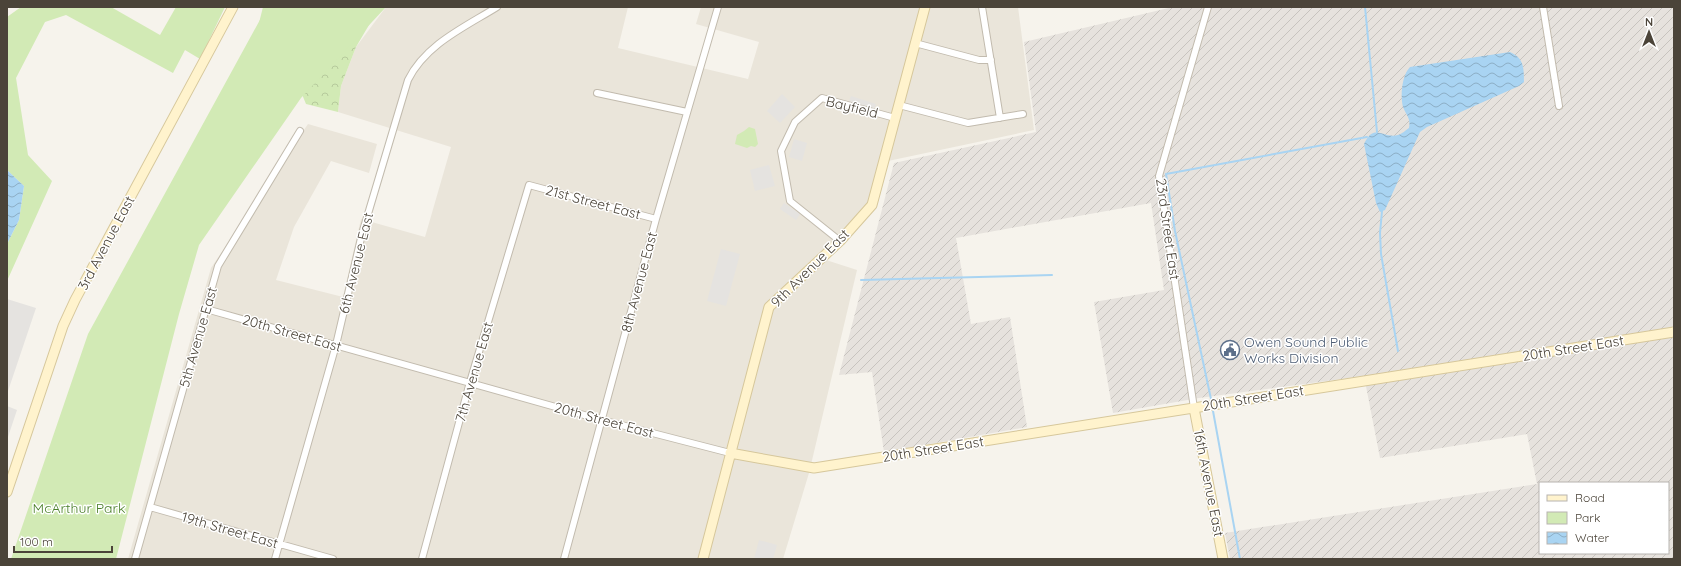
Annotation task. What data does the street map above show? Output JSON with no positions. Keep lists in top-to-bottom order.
{
  "streets": {
    "street": [
      "Bayfield",
      "21st Street East",
      "23rd Street East",
      "3rd Avenue East",
      "6th Avenue East",
      "9th Avenue East",
      "8th Avenue East",
      "20th Street East",
      "5th Avenue East",
      "7th Avenue East",
      "16th Avenue East",
      "19th Street East"
    ]
  },
  "crossings": [
    ["Bayfield", "9th Avenue East"],
    ["21st Street East", "8th Avenue East"],
    ["21st Street East", "7th Avenue East"],
    ["23rd Street East", "20th Street East"],
    ["23rd Street East", "16th Avenue East"],
    ["6th Avenue East", "20th Street East"],
    ["6th Avenue East", "19th Street East"],
    ["9th Avenue East", "20th Street East"],
    ["8th Avenue East", "20th Street East"],
    ["20th Street East", "5th Avenue East"],
    ["20th Street East", "7th Avenue East"],
    ["20th Street East", "16th Avenue East"],
    ["5th Avenue East", "19th Street East"]
  ],
  "parks": ["McArthur Park"],
  "places": {
    "public building": ["Owen Sound Public Works Division"]
  },
  "legend": ["Road", "Park", "Water"],
  "scale_bar": "100 m",
  "north": "top"
}
